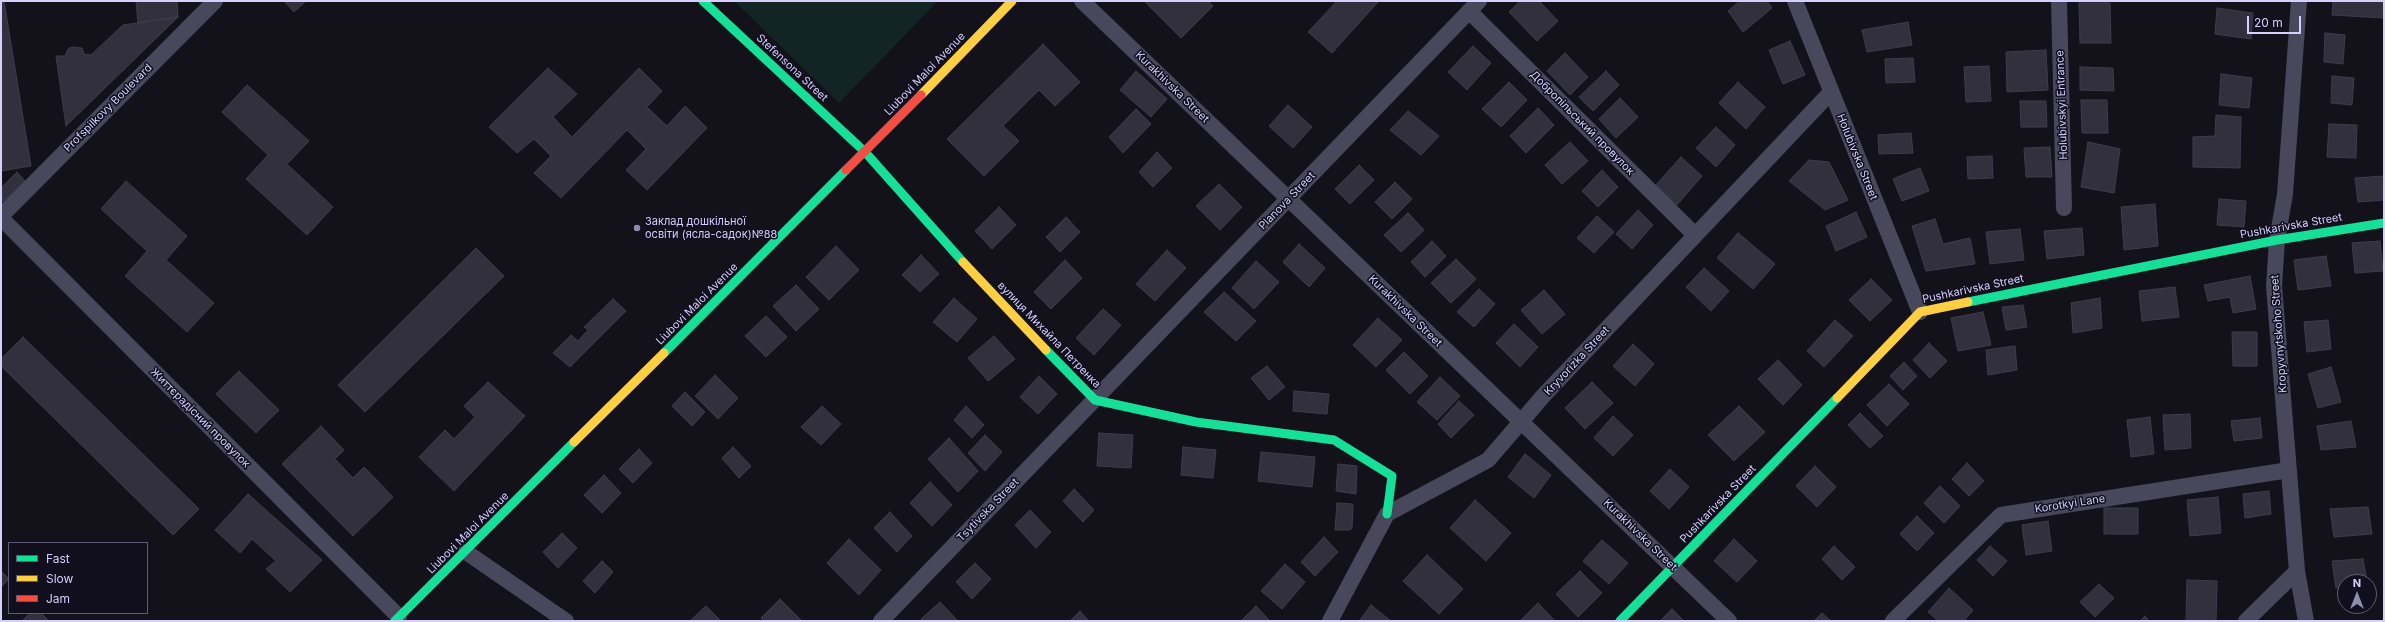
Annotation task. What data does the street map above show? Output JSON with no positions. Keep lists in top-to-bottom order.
{
  "streets": {
    "street": [
      "Stefensona Street",
      "Liubovi Maloi Avenue",
      "Kurakhivska Street",
      "Holubivskyi Entrance",
      "Profspilkovy Boulevard",
      "Добропільський провулок",
      "Holubivska Street",
      "Planova Street",
      "Pushkarivska Street",
      "Kropyvnytskoho Street",
      "вулиця Михайла Петренка",
      "Kryvorizka Street",
      "Життєрадісний провулок",
      "Korotkyi Lane",
      "Tsytivska Street"
    ]
  },
  "crossings": [
    ["Stefensona Street", "Liubovi Maloi Avenue"],
    ["Stefensona Street", "вулиця Михайла Петренка"],
    ["Liubovi Maloi Avenue", "вулиця Михайла Петренка"],
    ["Liubovi Maloi Avenue", "Життєрадісний провулок"],
    ["Kurakhivska Street", "Planova Street"],
    ["Kurakhivska Street", "Pushkarivska Street"],
    ["Kurakhivska Street", "Kryvorizka Street"],
    ["Profspilkovy Boulevard", "Життєрадісний провулок"],
    ["Добропільський провулок", "Planova Street"],
    ["Добропільський провулок", "Kryvorizka Street"],
    ["Holubivska Street", "Pushkarivska Street"],
    ["Holubivska Street", "Kryvorizka Street"],
    ["Planova Street", "вулиця Михайла Петренка"],
    ["Planova Street", "Tsytivska Street"],
    ["Pushkarivska Street", "Kropyvnytskoho Street"],
    ["Kropyvnytskoho Street", "Korotkyi Lane"],
    ["вулиця Михайла Петренка", "Kryvorizka Street"],
    ["вулиця Михайла Петренка", "Tsytivska Street"]
  ],
  "places": ["Заклад дошкільної освіти (ясла-садок)№88"],
  "legend": ["Fast", "Slow", "Jam"],
  "scale_bar": "20 m",
  "north": "top"
}
